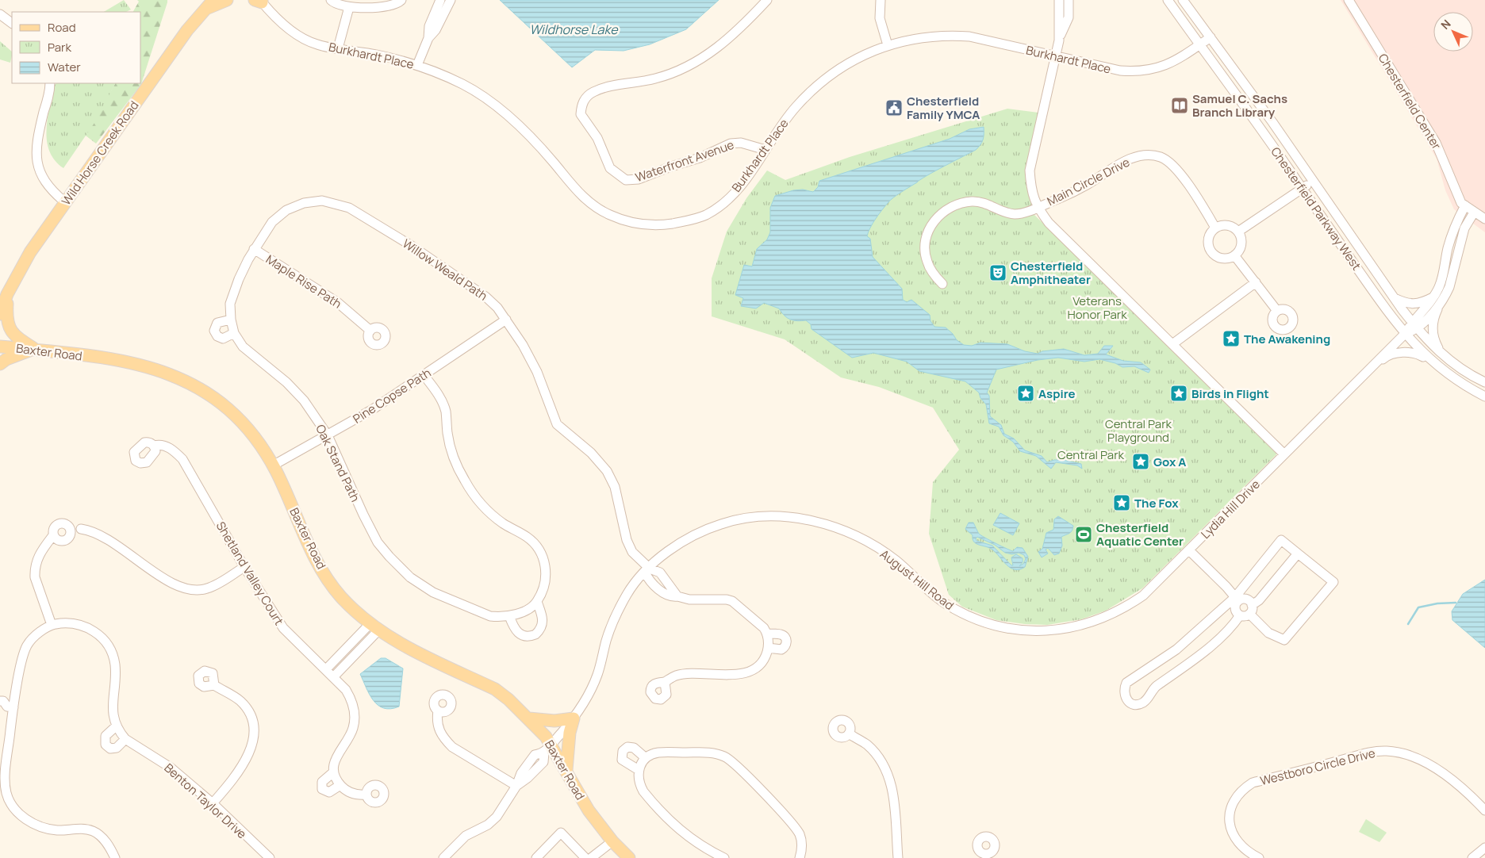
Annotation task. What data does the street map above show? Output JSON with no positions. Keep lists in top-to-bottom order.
{
  "streets": {
    "main road": ["Wild Horse Creek Road", "Baxter Road"],
    "street": [
      "Burkhardt Place",
      "Chesterfield Center",
      "Waterfront Avenue",
      "Main Circle Drive",
      "Chesterfield Parkway West",
      "Willow Weald Path",
      "Maple Rise Path",
      "Pine Copse Path",
      "Oak Stand Path",
      "Lydia Hill Drive",
      "Shetland Valley Court",
      "August Hill Road",
      "Westboro Circle Drive",
      "Benton Taylor Drive"
    ]
  },
  "crossings": [
    ["Burkhardt Place", "Waterfront Avenue"],
    ["Burkhardt Place", "Chesterfield Parkway West"],
    ["Chesterfield Parkway West", "Lydia Hill Drive"],
    ["Willow Weald Path", "Maple Rise Path"],
    ["Willow Weald Path", "Pine Copse Path"],
    ["Willow Weald Path", "Oak Stand Path"],
    ["Willow Weald Path", "August Hill Road"],
    ["Maple Rise Path", "Oak Stand Path"],
    ["Baxter Road", "Pine Copse Path"],
    ["Baxter Road", "August Hill Road"],
    ["Pine Copse Path", "Oak Stand Path"],
    ["Lydia Hill Drive", "August Hill Road"]
  ],
  "water": ["Wildhorse Lake"],
  "parks": ["Veterans Honor Park", "Central Park Playground", "Central Park"],
  "places": {
    "library": ["Samuel C. Sachs Branch Library"],
    "public building": ["Chesterfield Family YMCA"],
    "theatre": ["Chesterfield Amphitheater"],
    "place": [
      "The Awakening",
      "Aspire",
      "Birds in Flight",
      "Gox A",
      "The Fox"
    ],
    "sports": ["Chesterfield Aquatic Center"]
  },
  "legend": ["Road", "Park", "Water"],
  "north": "top left"
}
